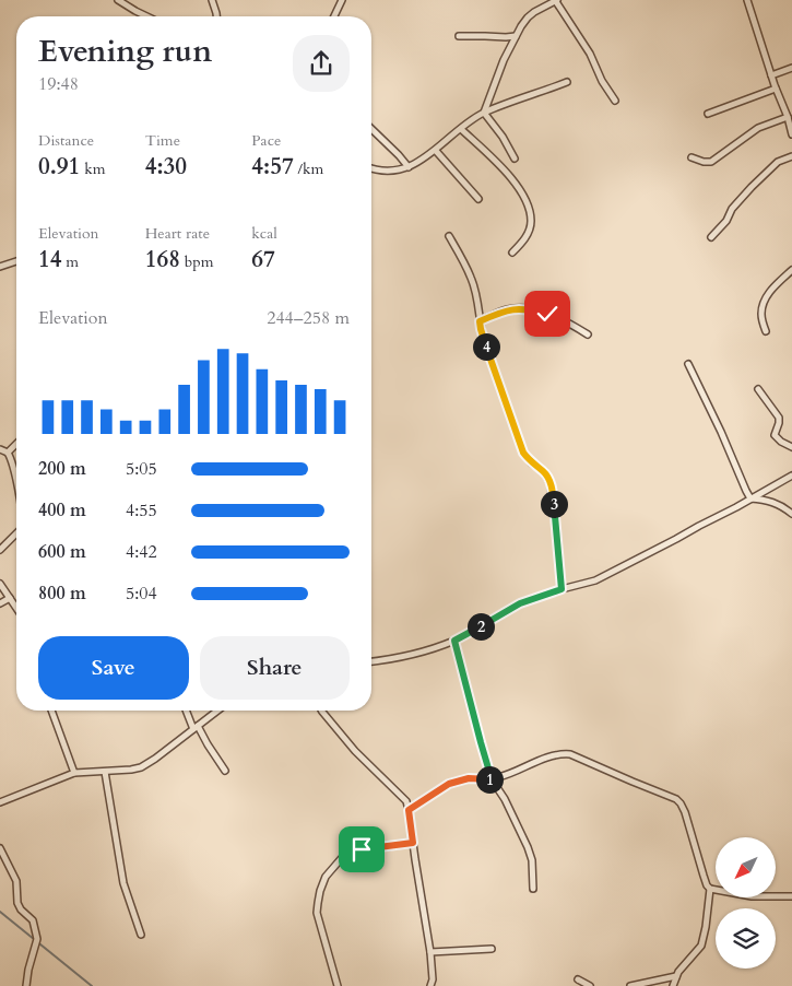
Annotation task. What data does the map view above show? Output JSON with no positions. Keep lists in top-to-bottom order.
{
  "north": "bottom left",
  "page": {
    "heading": ["Evening run", "19:48"],
    "stats": [
      ["Distance", "0.91 km"],
      ["Time", "4:30"],
      ["Pace", "4:57 /km"],
      ["Elevation", "14 m"],
      ["Heart rate", "168 bpm"],
      ["kcal", "67"]
    ],
    "chart": ["Elevation", "244–258 m"],
    "pins": [
      "4",
      "3",
      "2",
      "1"
    ],
    "list": [
      {
        "name": "200 m",
        "note": "5:05"
      },
      {
        "name": "400 m",
        "note": "4:55"
      },
      {
        "name": "600 m",
        "note": "4:42"
      },
      {
        "name": "800 m",
        "note": "5:04"
      }
    ],
    "buttons": ["Save", "Share"]
  }
}
